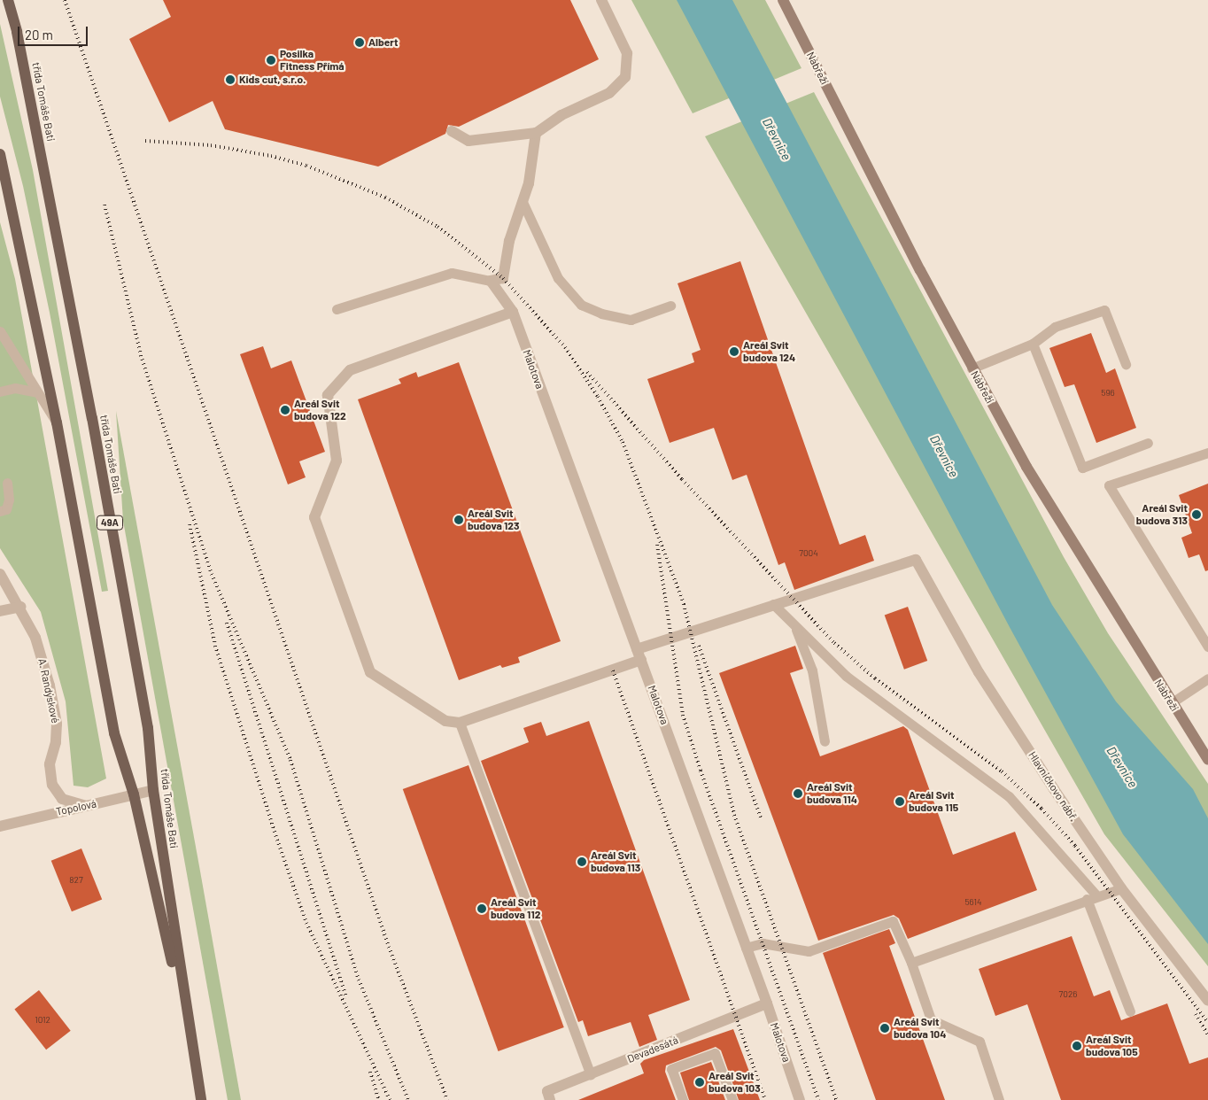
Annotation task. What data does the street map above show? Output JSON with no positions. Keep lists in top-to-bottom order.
{
  "streets": {
    "main road": ["třída Tomáše Bati", "49A"],
    "street": [
      "Nábřeží",
      "Malotova",
      "A. Randýskové",
      "Hlavničkovo nábř.",
      "Topolová",
      "Devadesátá"
    ]
  },
  "crossings": [
    ["třída Tomáše Bati", "Topolová"],
    ["Malotova", "Devadesátá"],
    ["A. Randýskové", "Topolová"]
  ],
  "water": ["Dřevnice"],
  "places": [
    "Albert",
    "Posilka Fitness Přímá",
    "Kids cut, s.r.o.",
    "Areál Svit budova 124",
    "Areál Svit budova 122",
    "Areál Svit budova 313",
    "Areál Svit budova 123",
    "Areál Svit budova 114",
    "Areál Svit budova 115",
    "Areál Svit budova 113",
    "Areál Svit budova 112",
    "Areál Svit budova 104",
    "Areál Svit budova 105",
    "Areál Svit budova 103"
  ],
  "house_numbers": [
    "596",
    "7004",
    "827",
    "5614",
    "7026",
    "1012"
  ],
  "scale_bar": "20 m"
}
